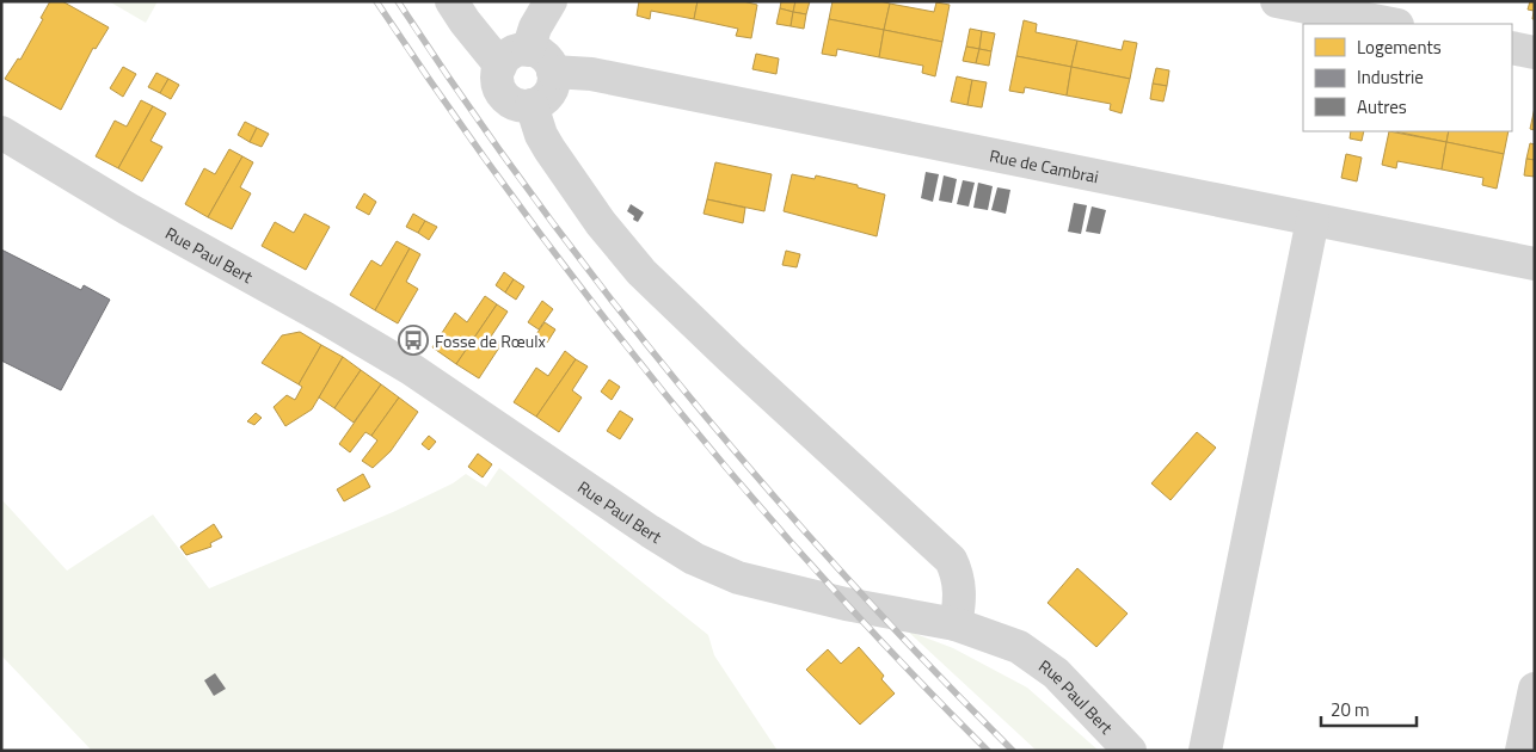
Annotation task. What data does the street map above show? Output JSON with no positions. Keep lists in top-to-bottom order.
{
  "streets": {
    "street": ["Rue de Cambrai", "Rue Paul Bert"]
  },
  "places": {
    "bus stop": ["Fosse de Rœulx"]
  },
  "legend": ["Logements", "Industrie", "Autres"],
  "scale_bar": "20 m"
}
